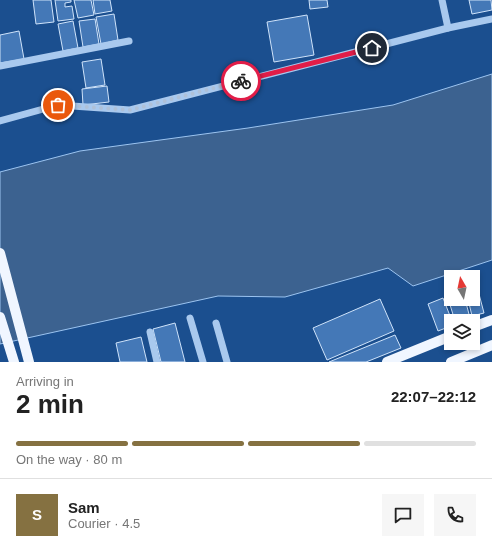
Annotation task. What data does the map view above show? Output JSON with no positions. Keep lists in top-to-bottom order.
{
  "north": "top",
  "page": {
    "heading": ["2 min", "Arriving in", "22:07–22:12"],
    "panel": ["Sam", "Courier · 4.5"],
    "bar": "On the way · 80 m",
    "round": "S"
  }
}
